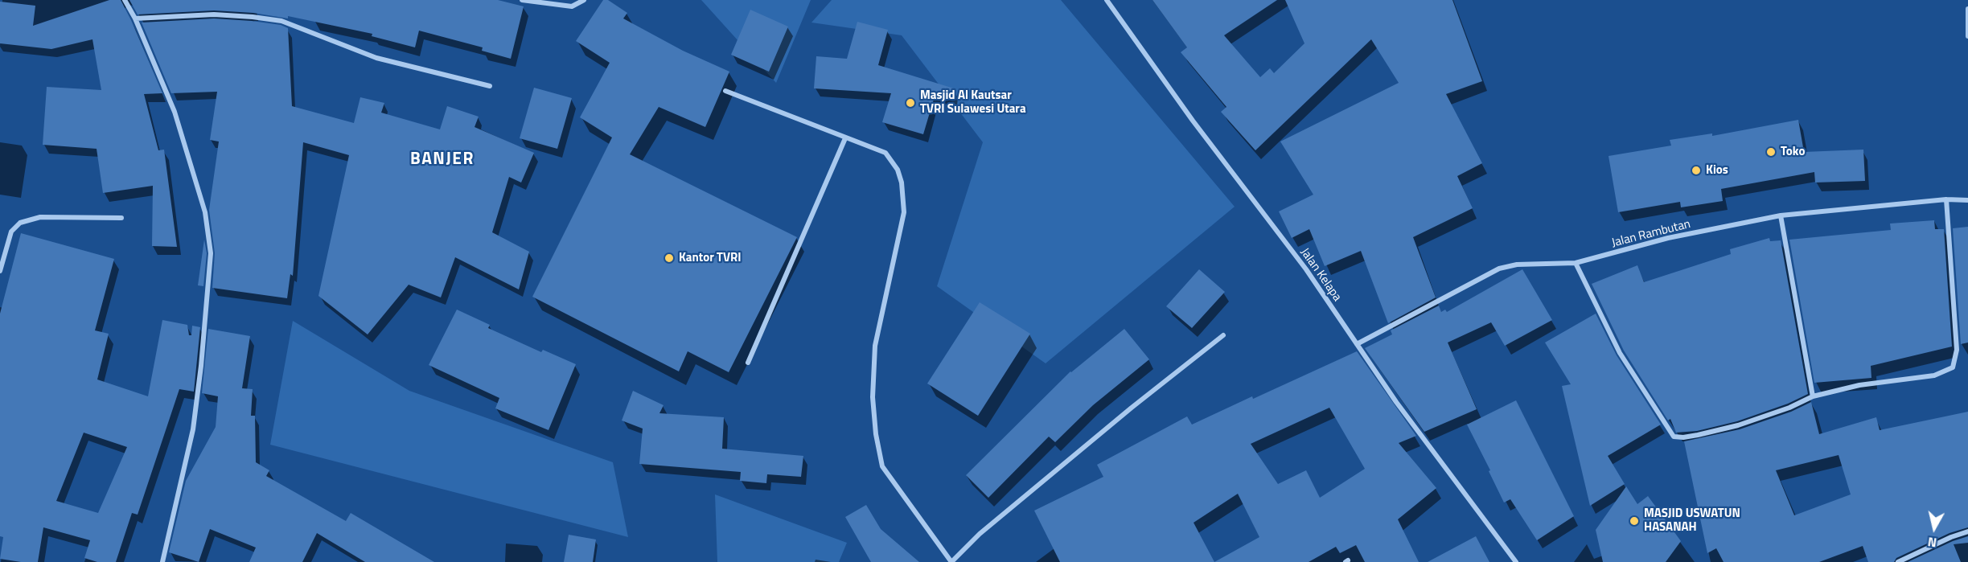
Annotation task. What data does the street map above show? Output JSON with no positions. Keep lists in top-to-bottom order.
{
  "streets": {
    "street": ["Jalan Rambutan", "Jalan Kelapa"]
  },
  "crossings": [
    ["Jalan Rambutan", "Jalan Kelapa"]
  ],
  "districts": ["BANJER"],
  "places": [
    "Masjid Al Kautsar TVRI Sulawesi Utara",
    "Toko",
    "Kios",
    "Kantor TVRI",
    "MASJID USWATUN HASANAH"
  ],
  "north": "bottom"
}
